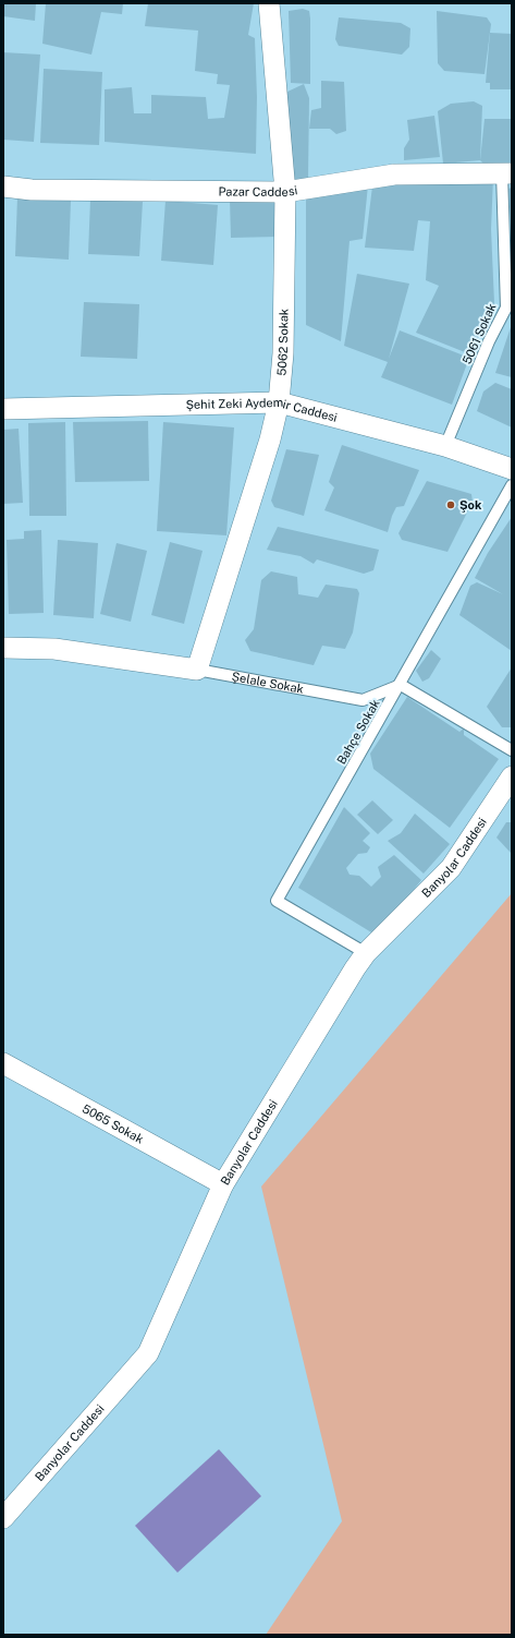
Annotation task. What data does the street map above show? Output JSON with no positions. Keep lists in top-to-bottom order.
{
  "streets": {
    "street": [
      "Pazar Caddesi",
      "5062 Sokak",
      "Şehit Zeki Aydemir Caddesi",
      "Şelale Sokak",
      "Banyolar Caddesi",
      "5065 Sokak"
    ],
    "lane": ["5061 Sokak", "Bahçe Sokak"]
  },
  "crossings": [
    ["Pazar Caddesi", "5061 Sokak"],
    ["Pazar Caddesi", "5062 Sokak"],
    ["5061 Sokak", "Şehit Zeki Aydemir Caddesi"],
    ["5062 Sokak", "Şehit Zeki Aydemir Caddesi"],
    ["5062 Sokak", "Şelale Sokak"],
    ["Şelale Sokak", "Bahçe Sokak"],
    ["Bahçe Sokak", "Banyolar Caddesi"],
    ["Banyolar Caddesi", "5065 Sokak"]
  ],
  "places": ["Şok"]
}
